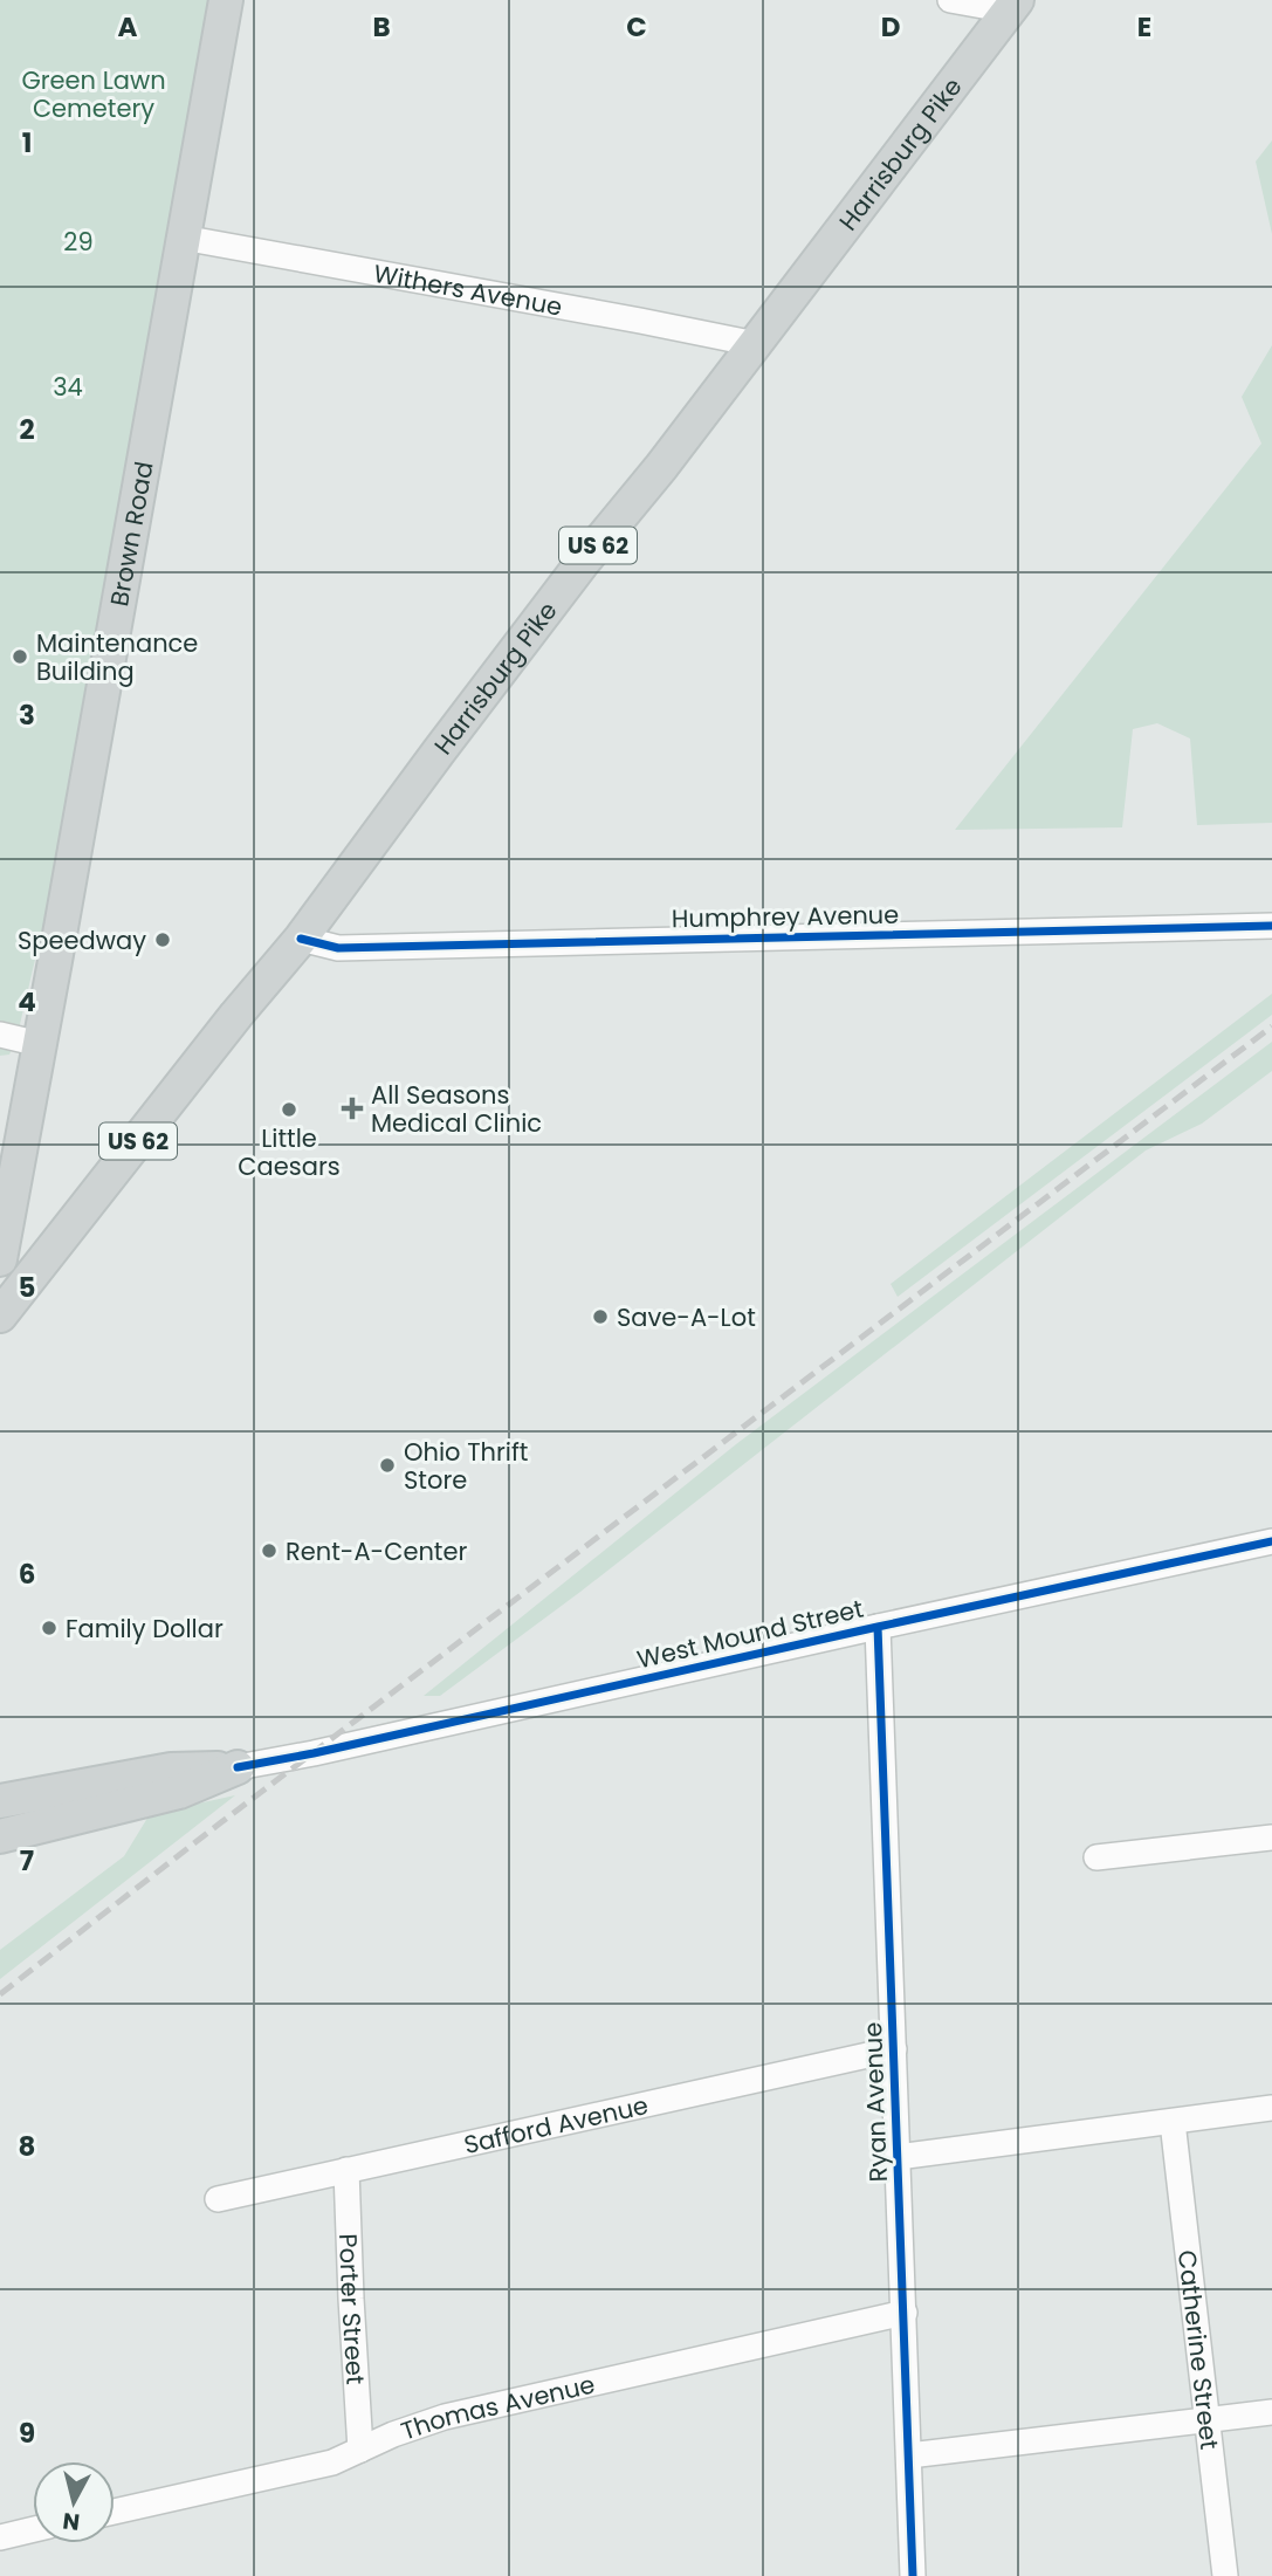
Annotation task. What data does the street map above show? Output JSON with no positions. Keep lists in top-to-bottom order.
{
  "streets": {
    "main road": [
      "Harrisburg Pike",
      "Brown Road",
      "US 62",
      "West Mound Street"
    ],
    "street": [
      "Withers Avenue",
      "Humphrey Avenue",
      "Ryan Avenue",
      "Safford Avenue",
      "Porter Street",
      "Catherine Street",
      "Thomas Avenue"
    ]
  },
  "crossings": [
    ["Harrisburg Pike", "Withers Avenue"],
    ["Harrisburg Pike", "Humphrey Avenue"],
    ["Withers Avenue", "Brown Road"],
    ["West Mound Street", "Ryan Avenue"],
    ["Ryan Avenue", "Safford Avenue"],
    ["Ryan Avenue", "Thomas Avenue"],
    ["Safford Avenue", "Porter Street"],
    ["Porter Street", "Thomas Avenue"]
  ],
  "parks": ["Green Lawn Cemetery", "29", "34"],
  "places": {
    "other": [
      "Maintenance Building",
      "Speedway",
      "Little Caesars",
      "Save-A-Lot",
      "Ohio Thrift Store",
      "Rent-A-Center",
      "Family Dollar"
    ],
    "health": ["All Seasons Medical Clinic"]
  },
  "north": "bottom",
  "grid": {
    "columns": [
      "A",
      "B",
      "C",
      "D",
      "E"
    ],
    "rows": [
      "1",
      "2",
      "3",
      "4",
      "5",
      "6",
      "7",
      "8",
      "9"
    ]
  }
}
